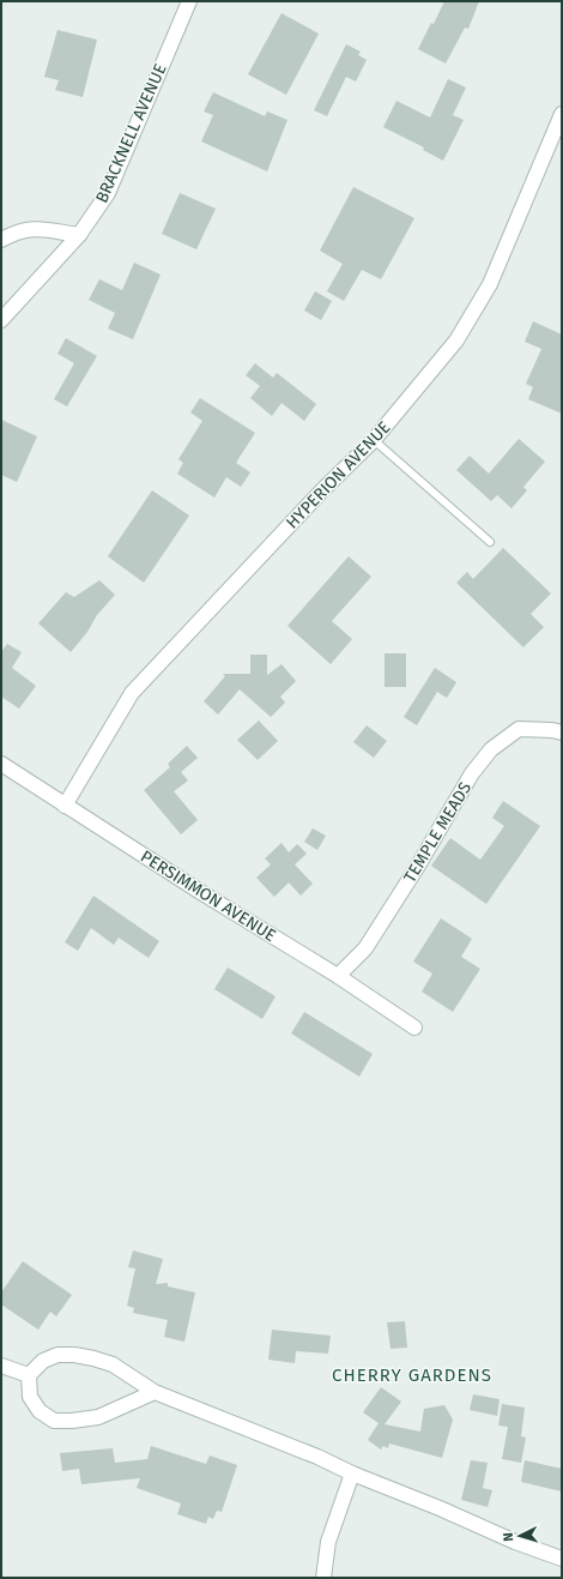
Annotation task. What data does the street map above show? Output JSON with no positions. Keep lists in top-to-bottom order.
{
  "streets": {
    "street": [
      "BRACKNELL AVENUE",
      "HYPERION AVENUE",
      "TEMPLE MEADS",
      "PERSIMMON AVENUE"
    ]
  },
  "crossings": [
    ["HYPERION AVENUE", "PERSIMMON AVENUE"],
    ["TEMPLE MEADS", "PERSIMMON AVENUE"]
  ],
  "districts": ["CHERRY GARDENS"],
  "north": "left"
}
